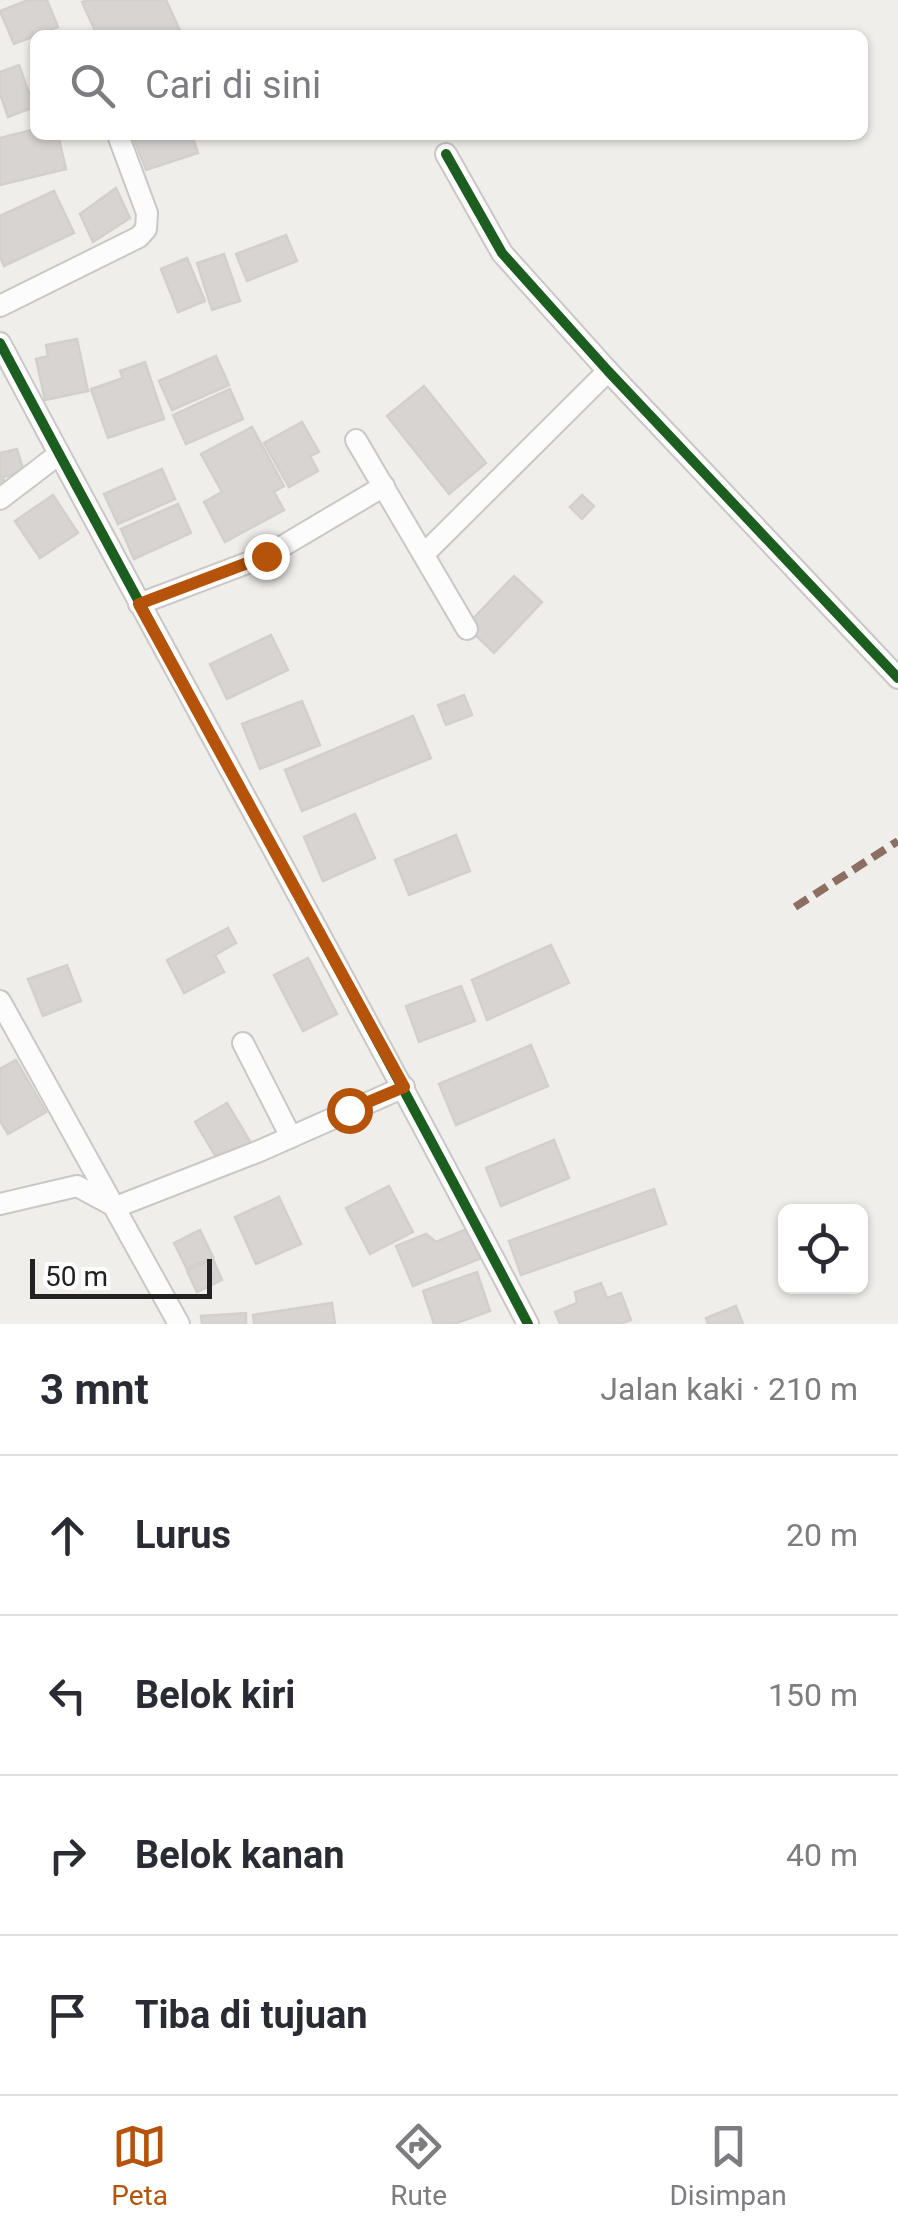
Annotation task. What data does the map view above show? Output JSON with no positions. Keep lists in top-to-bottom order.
{
  "scale_bar": "50 m",
  "page": {
    "search": "Cari di sini",
    "scale": "50 m",
    "heading": ["3 mnt", "Jalan kaki · 210 m"],
    "list": [
      ["Lurus", "20 m"],
      ["Belok kiri", "150 m"],
      ["Belok kanan", "40 m"],
      "Tiba di tujuan"
    ],
    "nav": ["Peta", "Rute", "Disimpan"]
  }
}
